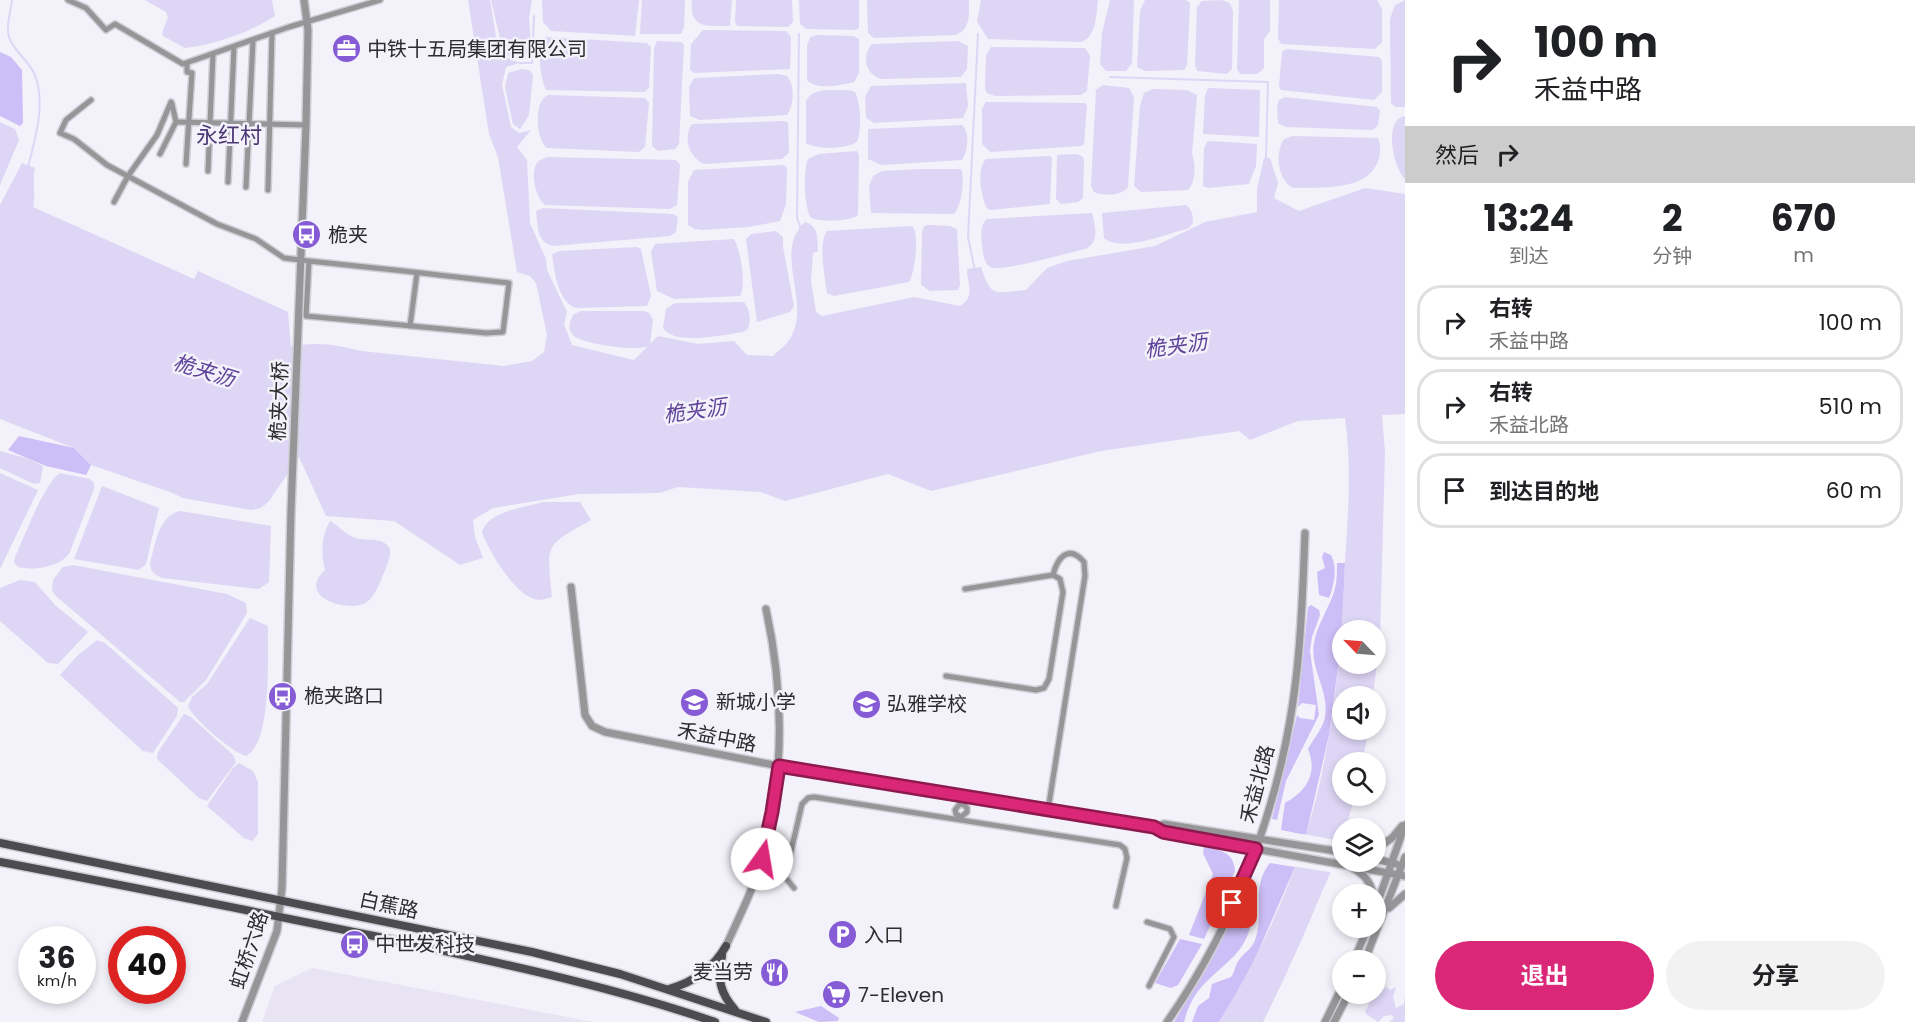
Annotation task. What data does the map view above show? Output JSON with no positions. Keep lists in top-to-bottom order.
{
  "streets": {
    "main road": ["白蕉路"],
    "street": [
      "桅夹大桥",
      "禾益中路",
      "禾益北路",
      "虹桥六路"
    ]
  },
  "crossings": [
    ["桅夹大桥", "虹桥六路"],
    ["禾益中路", "禾益北路"],
    ["白蕉路", "虹桥六路"]
  ],
  "districts": ["永红村"],
  "water": ["桅夹沥"],
  "places": {
    "office": ["中铁十五局集团有限公司"],
    "bus stop": ["桅夹", "桅夹路口", "中世发科技"],
    "school or university": ["新城小学", "弘雅学校"],
    "parking": ["入口"],
    "restaurant": ["麦当劳"],
    "supermarket": ["7-Eleven"]
  },
  "north": "top left",
  "page": {
    "turn": ["100 m", "禾益中路"],
    "then": "然后",
    "eta": [
      "13:24",
      "到达",
      "2",
      "分钟",
      "670",
      "m"
    ],
    "list": [
      {
        "name": "右转",
        "note": "禾益中路",
        "value": "100 m"
      },
      {
        "name": "右转",
        "note": "禾益北路",
        "value": "510 m"
      },
      {
        "name": "到达目的地",
        "value": "60 m"
      }
    ],
    "map_buttons": ["+", "−"],
    "speed": "36 km/h",
    "limit": "40",
    "buttons": ["退出", "分享"]
  }
}
